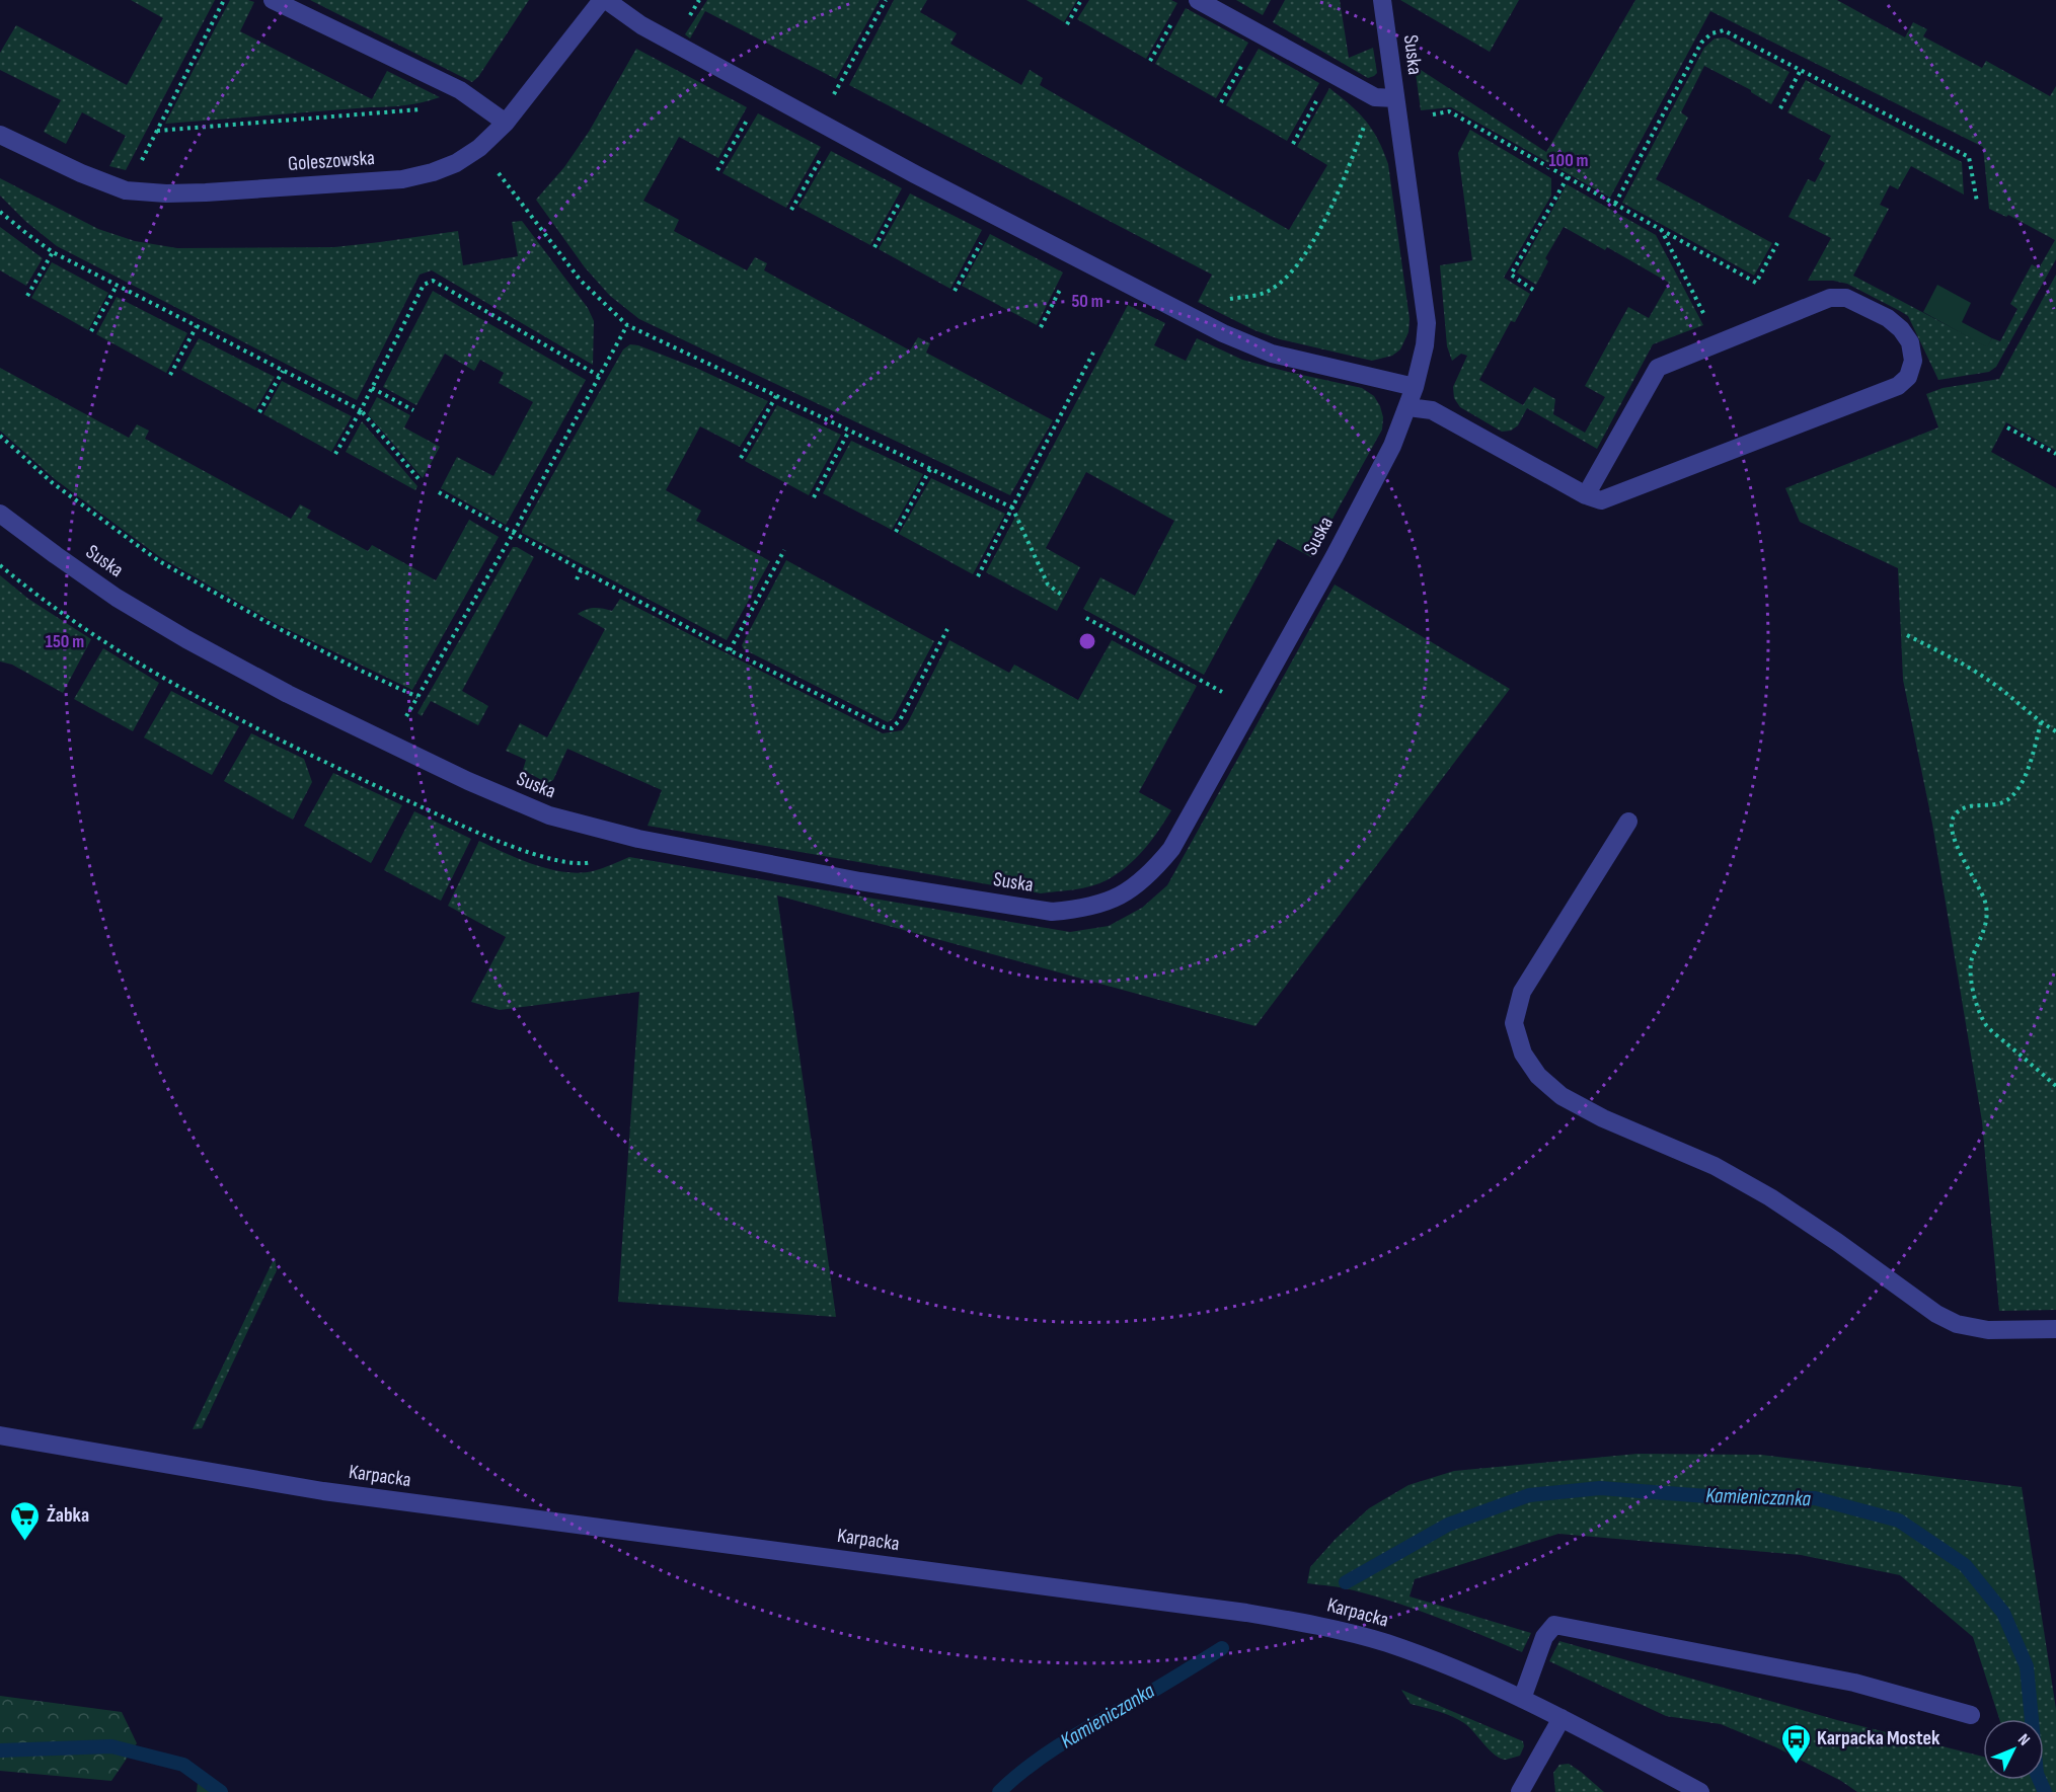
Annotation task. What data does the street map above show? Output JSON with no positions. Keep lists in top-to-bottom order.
{
  "streets": {
    "street": ["Suska", "Goleszowska", "Karpacka"]
  },
  "water": ["Kamieniczanka"],
  "places": {
    "supermarket": ["Żabka"],
    "bus stop": ["Karpacka Mostek"]
  },
  "north": "top right",
  "rings": ["100 m", "50 m", "150 m"]
}
